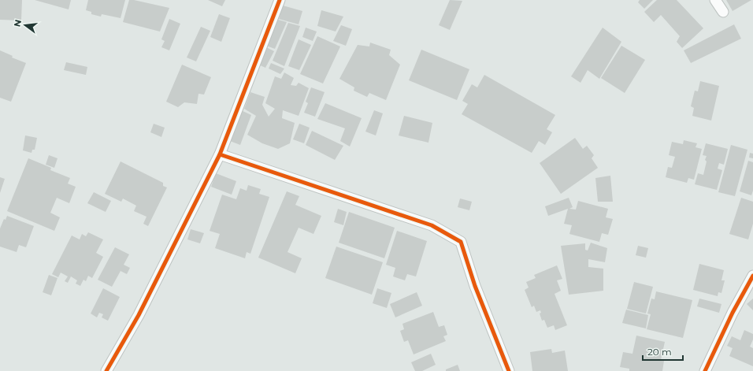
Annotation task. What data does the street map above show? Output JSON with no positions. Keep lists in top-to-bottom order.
{
  "scale_bar": "20 m",
  "north": "left"
}
